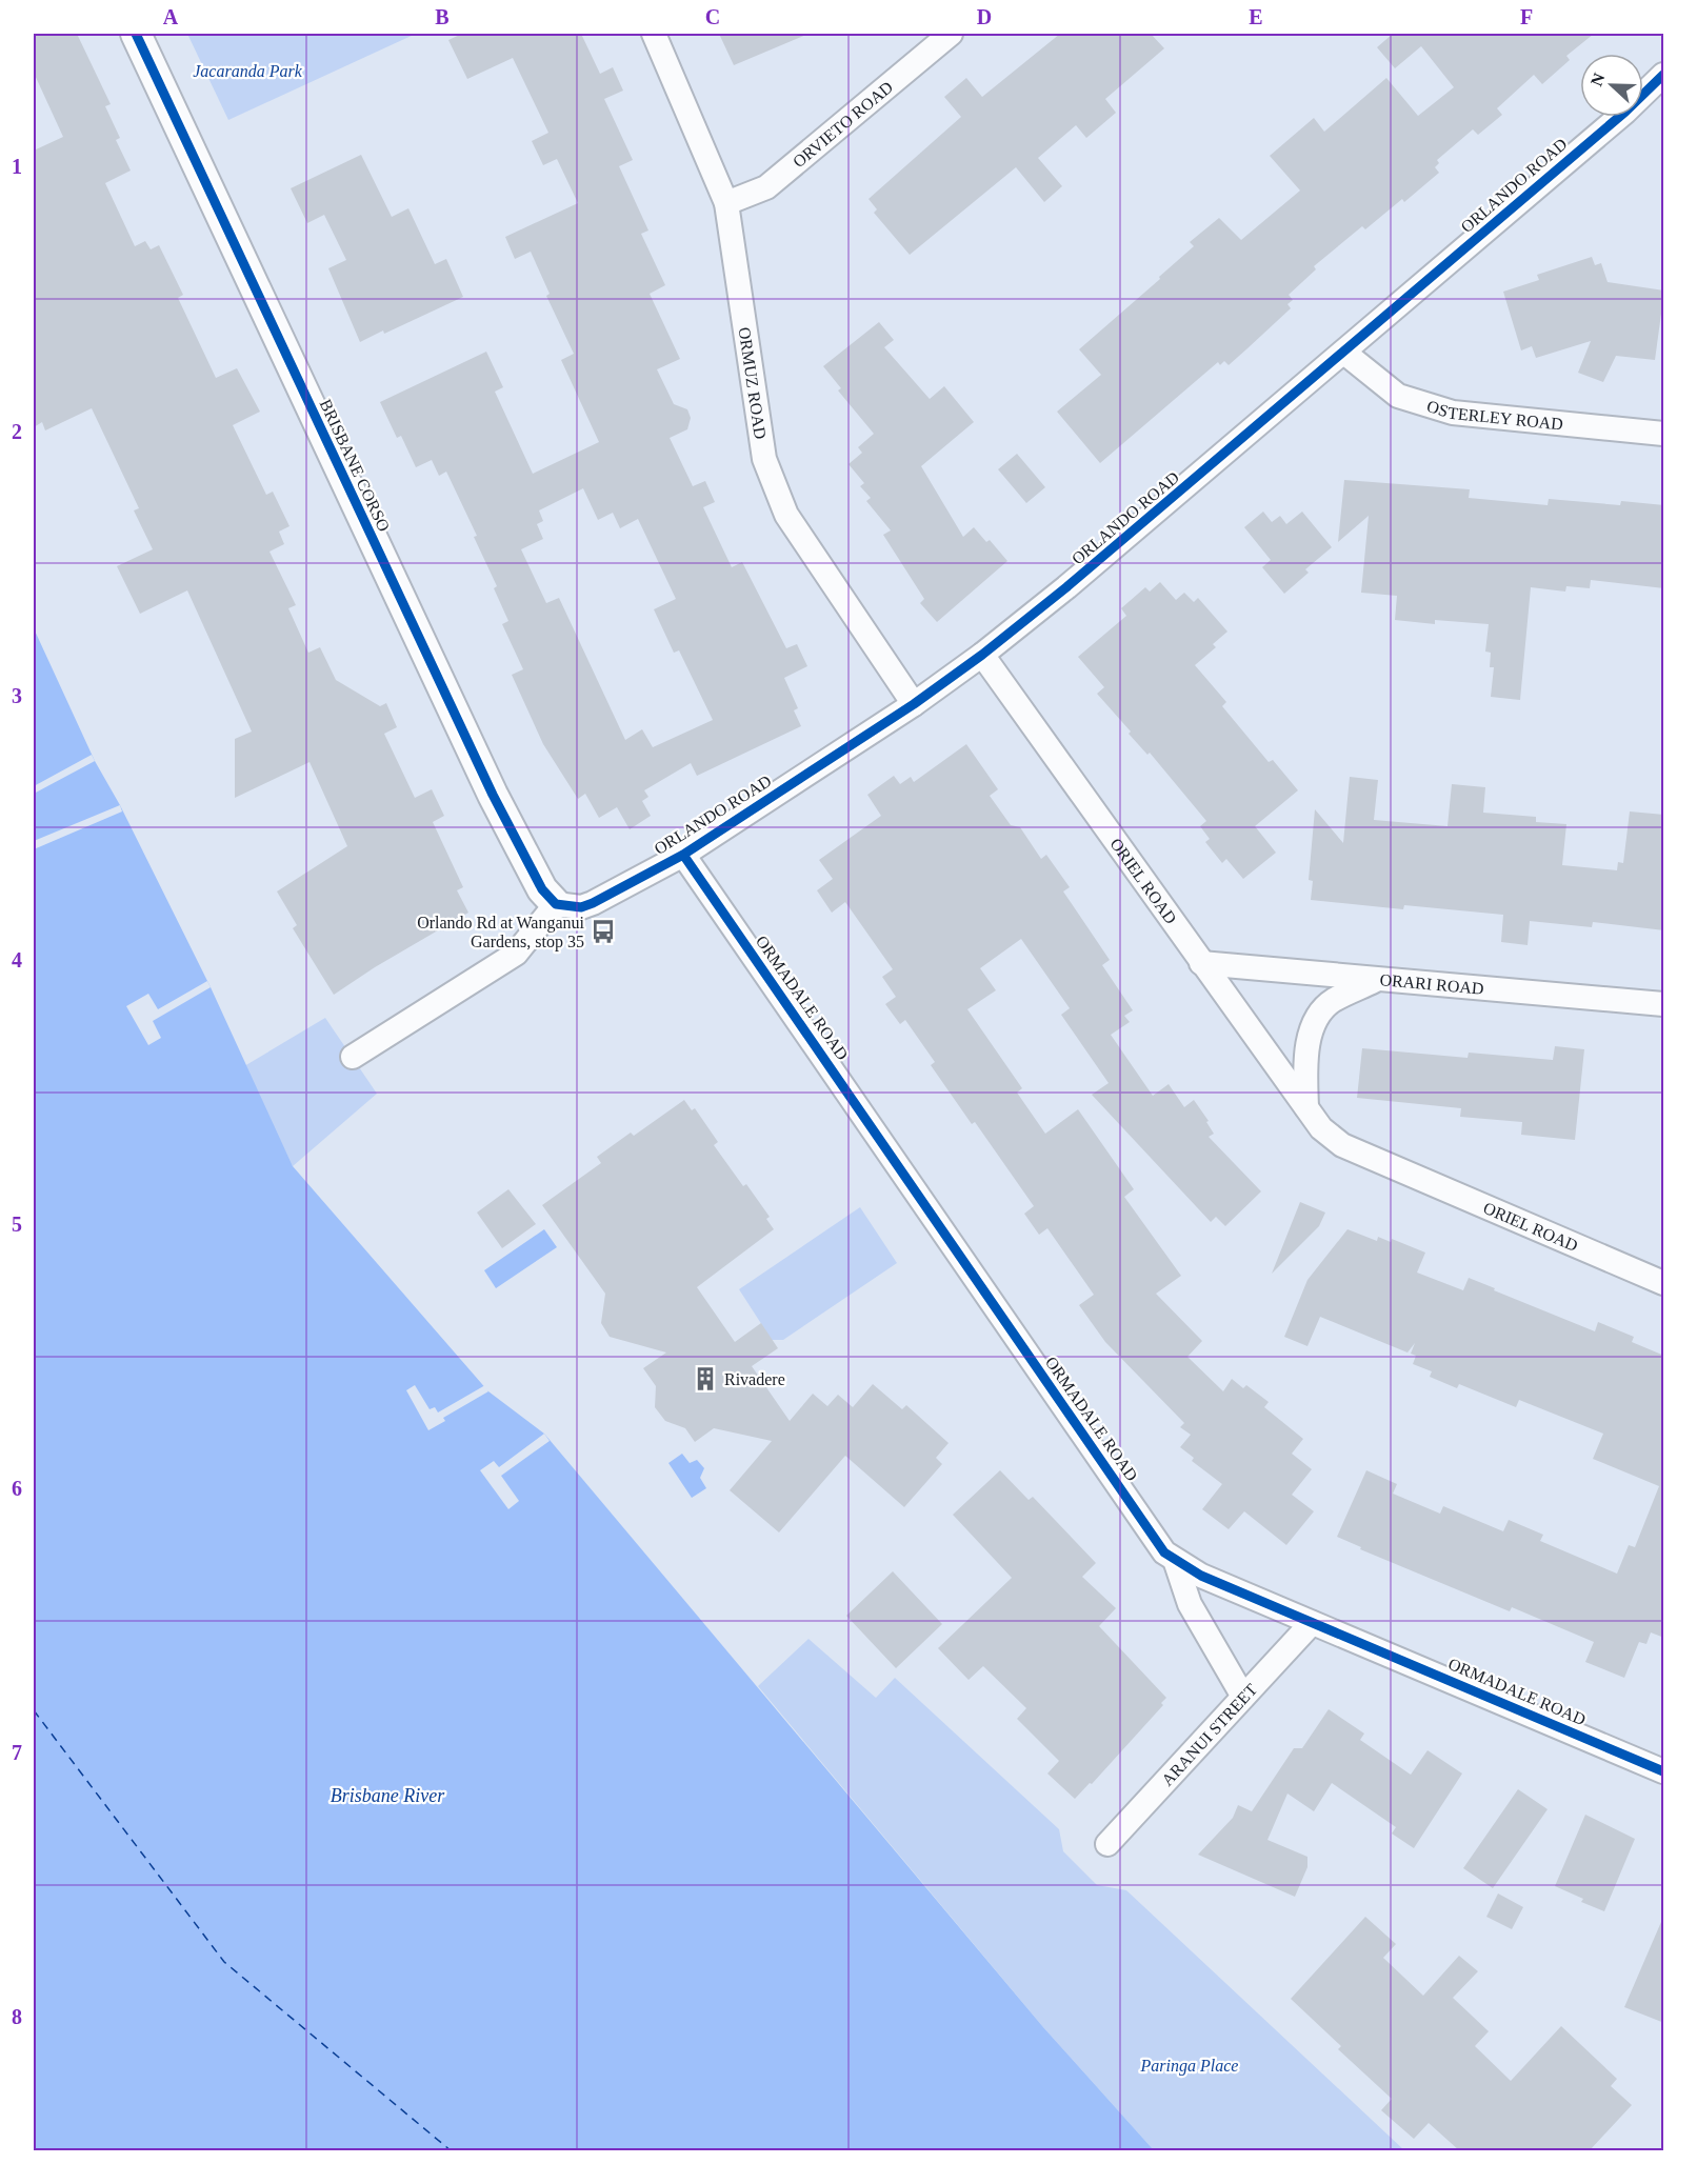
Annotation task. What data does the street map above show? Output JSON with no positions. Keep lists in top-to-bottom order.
{
  "streets": {
    "street": [
      "ORVIETO ROAD",
      "ORLANDO ROAD",
      "ORMUZ ROAD",
      "OSTERLEY ROAD",
      "BRISBANE CORSO",
      "ORIEL ROAD",
      "ORARI ROAD",
      "ORMADALE ROAD",
      "ARANUI STREET"
    ]
  },
  "crossings": [
    ["ORVIETO ROAD", "ORMUZ ROAD"],
    ["ORLANDO ROAD", "ORMUZ ROAD"],
    ["ORLANDO ROAD", "OSTERLEY ROAD"],
    ["ORLANDO ROAD", "BRISBANE CORSO"],
    ["ORLANDO ROAD", "ORIEL ROAD"],
    ["ORLANDO ROAD", "ORMADALE ROAD"],
    ["ORIEL ROAD", "ORARI ROAD"],
    ["ORMADALE ROAD", "ARANUI STREET"]
  ],
  "water": ["Brisbane River"],
  "parks": ["Jacaranda Park", "Paringa Place"],
  "places": {
    "bus stop": ["Orlando Rd at Wanganui Gardens, stop 35"],
    "building": ["Rivadere"]
  },
  "north": "left",
  "grid": {
    "columns": [
      "A",
      "B",
      "C",
      "D",
      "E",
      "F"
    ],
    "rows": [
      "1",
      "2",
      "3",
      "4",
      "5",
      "6",
      "7",
      "8"
    ]
  }
}
